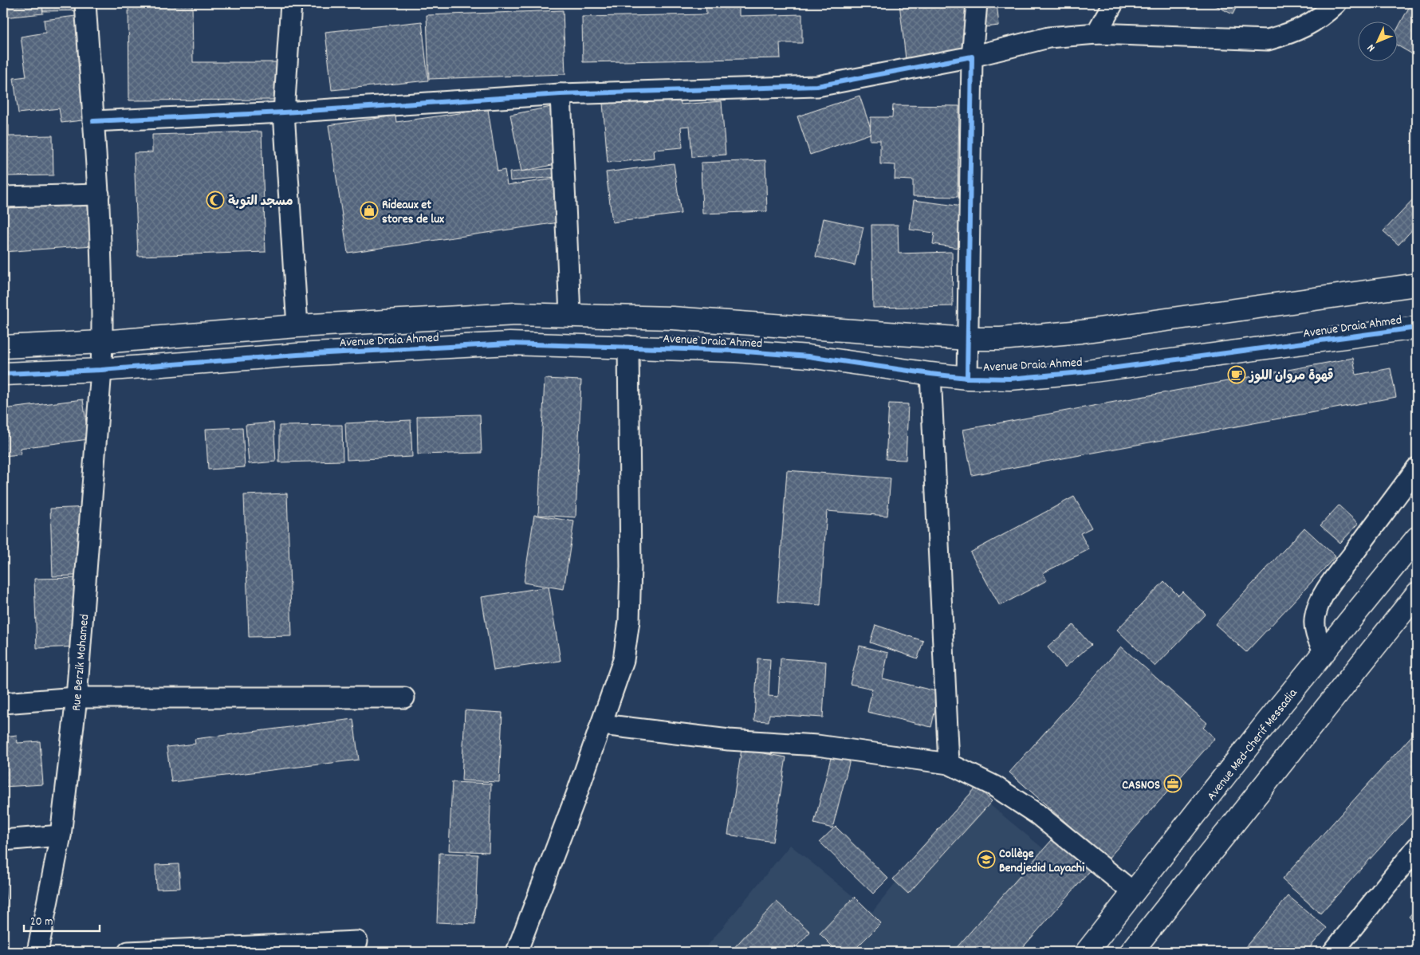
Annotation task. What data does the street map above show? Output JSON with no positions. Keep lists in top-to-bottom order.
{
  "streets": {
    "main road": ["Avenue Draia Ahmed", "Avenue Med-Cherif Messadia"],
    "street": ["Rue Berzik Mohamed"]
  },
  "crossings": [
    ["Avenue Draia Ahmed", "Rue Berzik Mohamed"]
  ],
  "places": {
    "mosque": ["مسجد التوبة"],
    "shop": ["Rideaux et stores de lux"],
    "cafe": ["قهوة مروان اللوز"],
    "office": ["CASNOS"],
    "school or university": ["Collège Bendjedid Layachi"]
  },
  "scale_bar": "20 m",
  "north": "bottom left"
}
